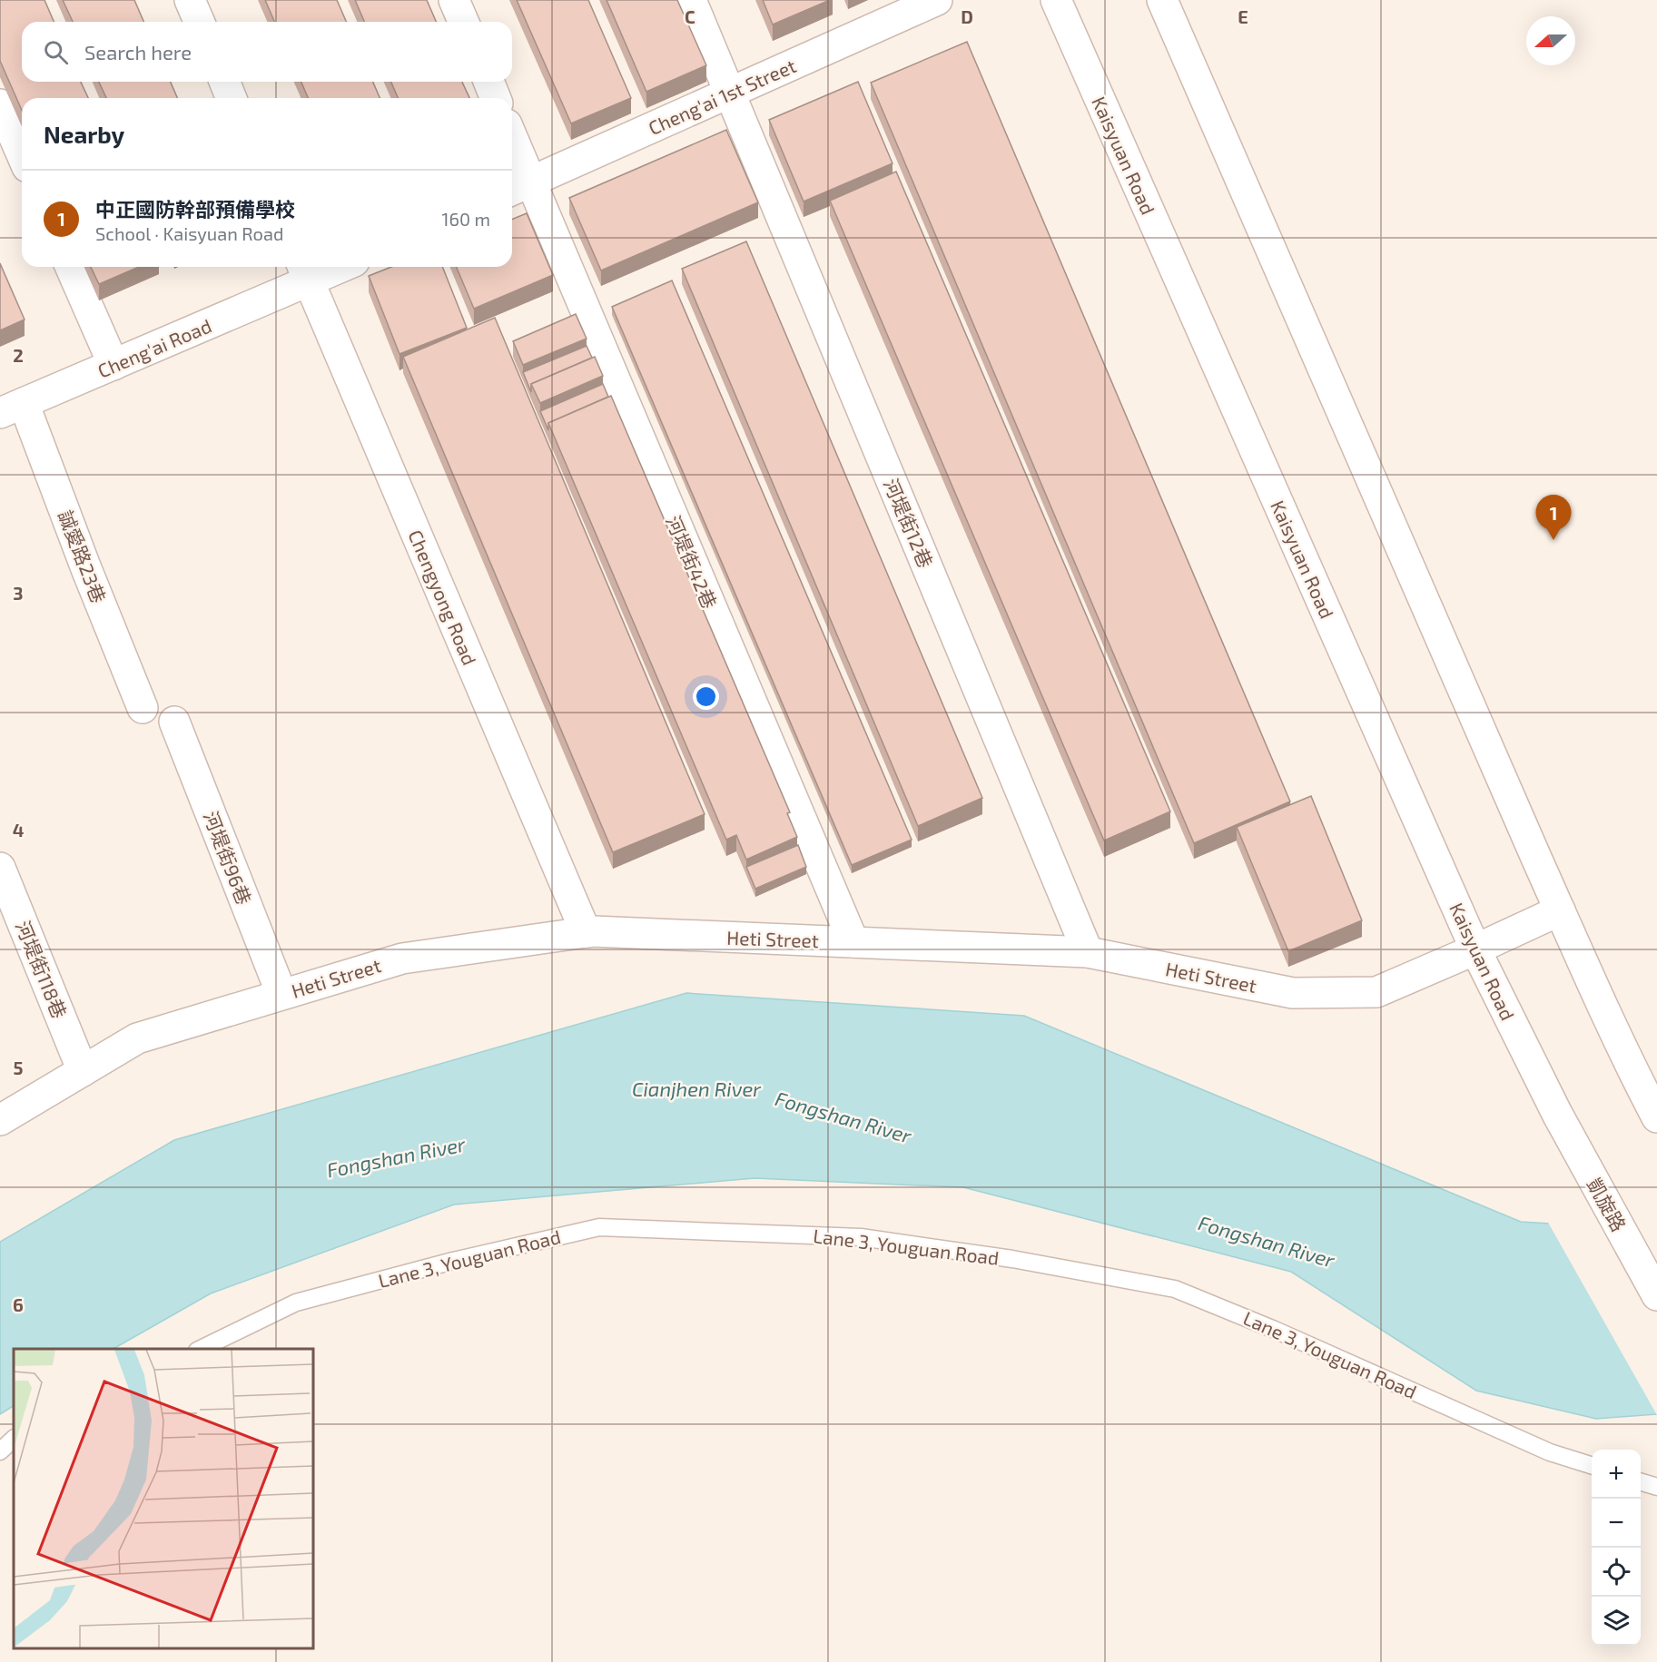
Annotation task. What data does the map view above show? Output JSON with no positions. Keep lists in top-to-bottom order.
{
  "streets": {
    "street": [
      "Cheng'ai 1st Street",
      "Kaisyuan Road",
      "Cheng'ai Road",
      "河堤街12巷",
      "誠愛路23巷",
      "河堤街42巷",
      "Chengyong Road",
      "河堤街96巷",
      "Heti Street",
      "河堤街118巷",
      "凱旋路"
    ],
    "lane": ["Lane 3, Youguan Road"]
  },
  "crossings": [
    ["Cheng'ai 1st Street", "河堤街12巷"],
    ["Cheng'ai 1st Street", "河堤街42巷"],
    ["Kaisyuan Road", "Heti Street"],
    ["Kaisyuan Road", "凱旋路"],
    ["Cheng'ai Road", "誠愛路23巷"],
    ["Cheng'ai Road", "Chengyong Road"],
    ["河堤街12巷", "Heti Street"],
    ["河堤街42巷", "Heti Street"],
    ["Chengyong Road", "Heti Street"],
    ["河堤街96巷", "Heti Street"],
    ["Heti Street", "河堤街118巷"]
  ],
  "water": ["Cianjhen River", "Fongshan River"],
  "north": "left",
  "page": {
    "search": "Search here",
    "heading": "Nearby",
    "list": [
      {
        "mark": "1",
        "name": "中正國防幹部預備學校",
        "note": "School · Kaisyuan Road",
        "value": "160 m"
      }
    ],
    "pins": "1",
    "map_buttons": ["+", "−"]
  },
  "grid": {
    "columns": ["C", "D", "E"],
    "rows": [
      "2",
      "3",
      "4",
      "5",
      "6"
    ]
  }
}
